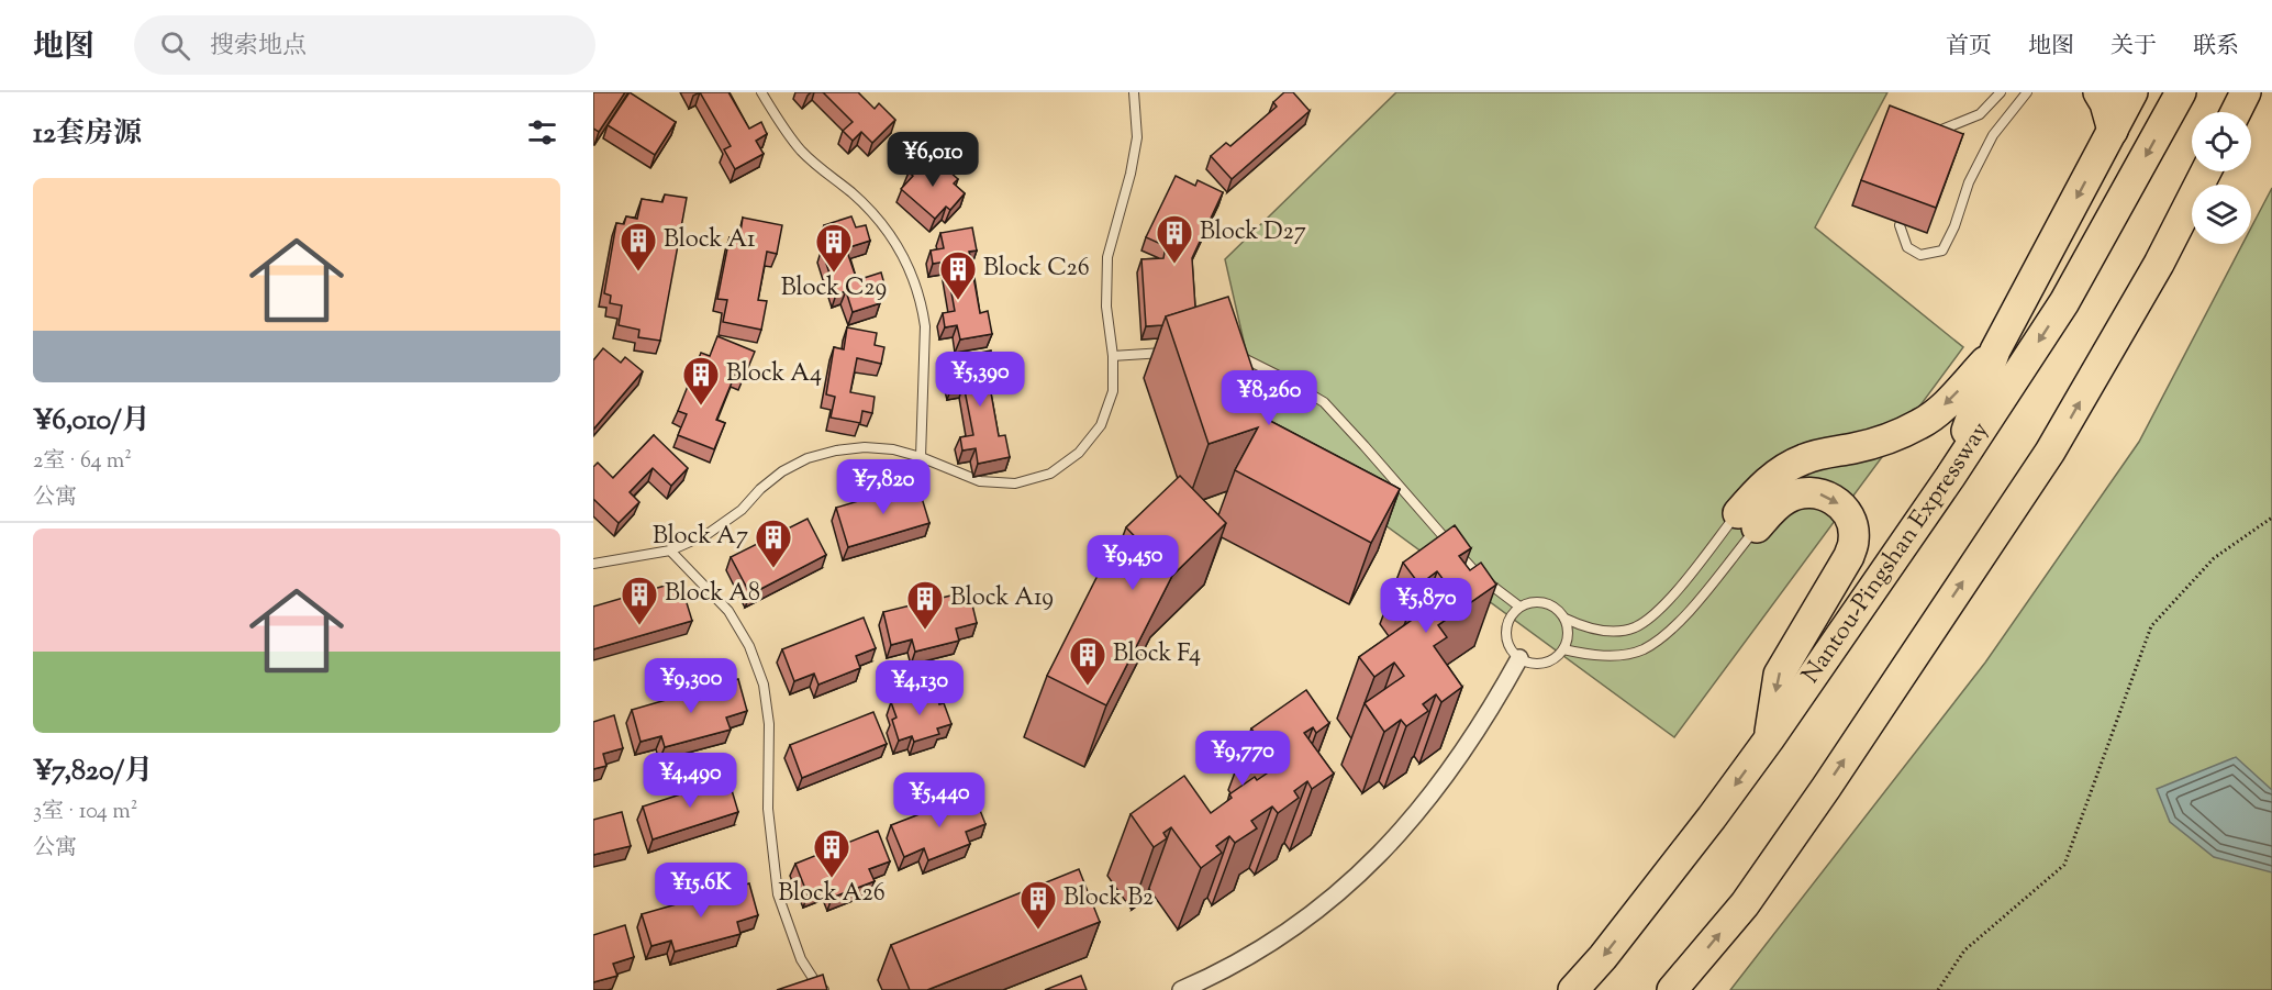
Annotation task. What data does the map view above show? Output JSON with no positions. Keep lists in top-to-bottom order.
{
  "streets": {
    "highway": ["Nantou-Pingshan Expressway"]
  },
  "places": {
    "building": [
      "Block D27",
      "Block A1",
      "Block C29",
      "Block C26",
      "Block A4",
      "Block A7",
      "Block A8",
      "Block A19",
      "Block F4",
      "Block A26",
      "Block B2"
    ]
  },
  "page": {
    "header": "地图",
    "search": "搜索地点",
    "nav": [
      "首页",
      "地图",
      "关于",
      "联系"
    ],
    "heading": "12套房源",
    "price": [
      "¥6,010",
      "¥5,390",
      "¥8,260",
      "¥7,820",
      "¥9,450",
      "¥5,870",
      "¥9,300",
      "¥4,130",
      "¥9,770",
      "¥4,490",
      "¥5,440",
      "¥15.6K"
    ],
    "list": [
      {
        "name": "¥6,010/月",
        "note": "2室 · 64 m² · 公寓"
      },
      {
        "name": "¥7,820/月",
        "note": "3室 · 104 m² · 公寓"
      }
    ]
  }
}
